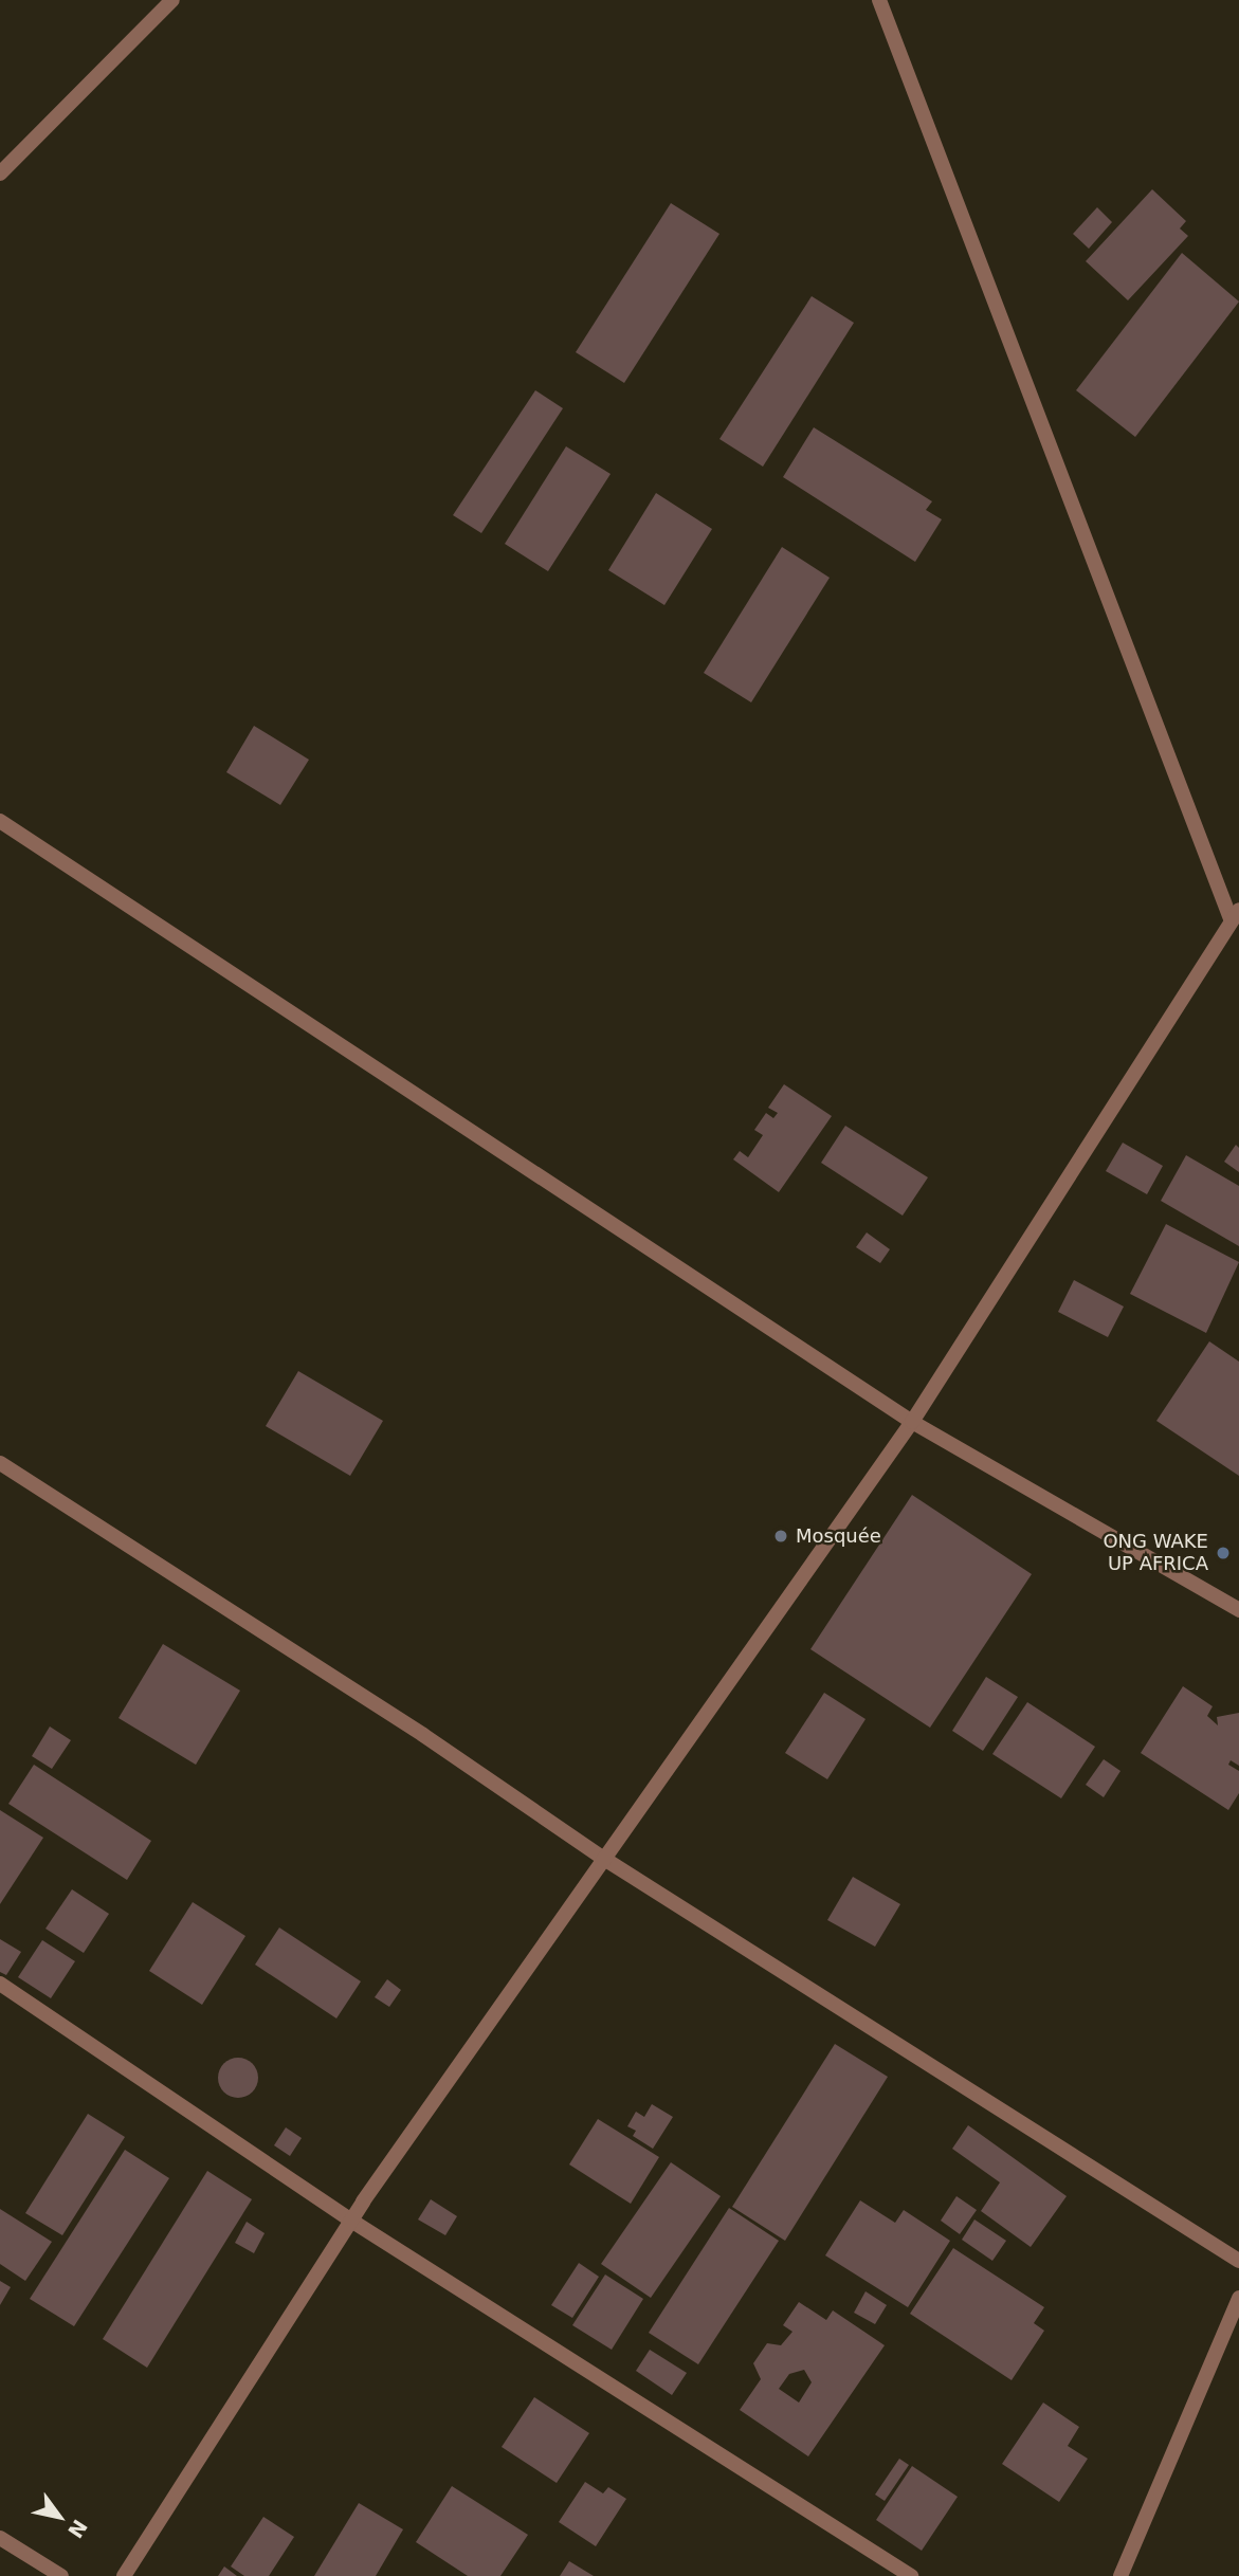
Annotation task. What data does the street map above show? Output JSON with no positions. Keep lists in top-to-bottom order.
{
  "places": ["Mosquée", "ONG WAKE UP AFRICA"],
  "north": "bottom right"
}
